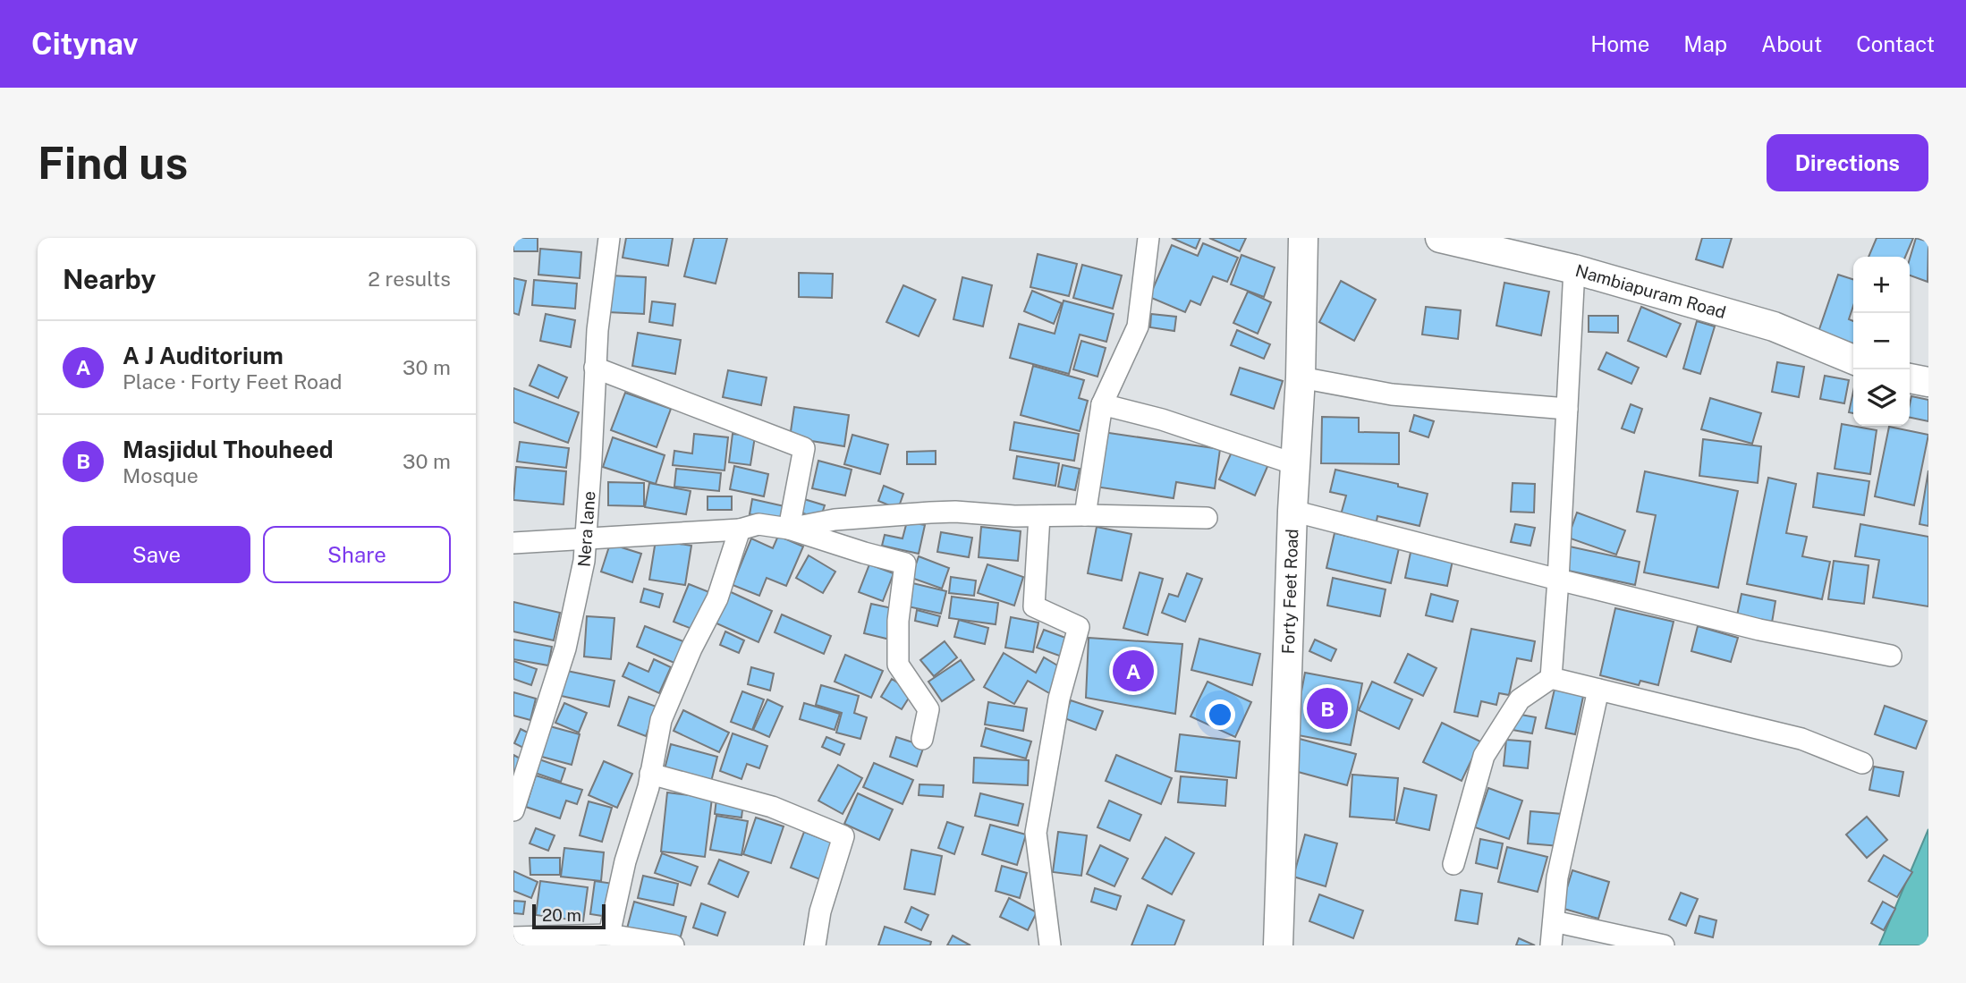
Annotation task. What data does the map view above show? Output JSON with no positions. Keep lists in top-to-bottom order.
{
  "streets": {
    "main road": ["Nambiapuram Road", "Forty Feet Road"],
    "street": ["Nera lane"]
  },
  "scale_bar": "20 m",
  "page": {
    "header": "Citynav",
    "nav": [
      "Home",
      "Map",
      "About",
      "Contact"
    ],
    "buttons": [
      "Directions",
      ["Save", "Share"]
    ],
    "title": "Find us",
    "heading": ["Nearby", "2 results"],
    "map_buttons": ["+", "−"],
    "list": [
      {
        "mark": "A",
        "name": "A J Auditorium",
        "note": "Place · Forty Feet Road",
        "value": "30 m"
      },
      {
        "mark": "B",
        "name": "Masjidul Thouheed",
        "note": "Mosque",
        "value": "30 m"
      }
    ],
    "pins": ["A", "B"],
    "scale": "20 m"
  }
}
